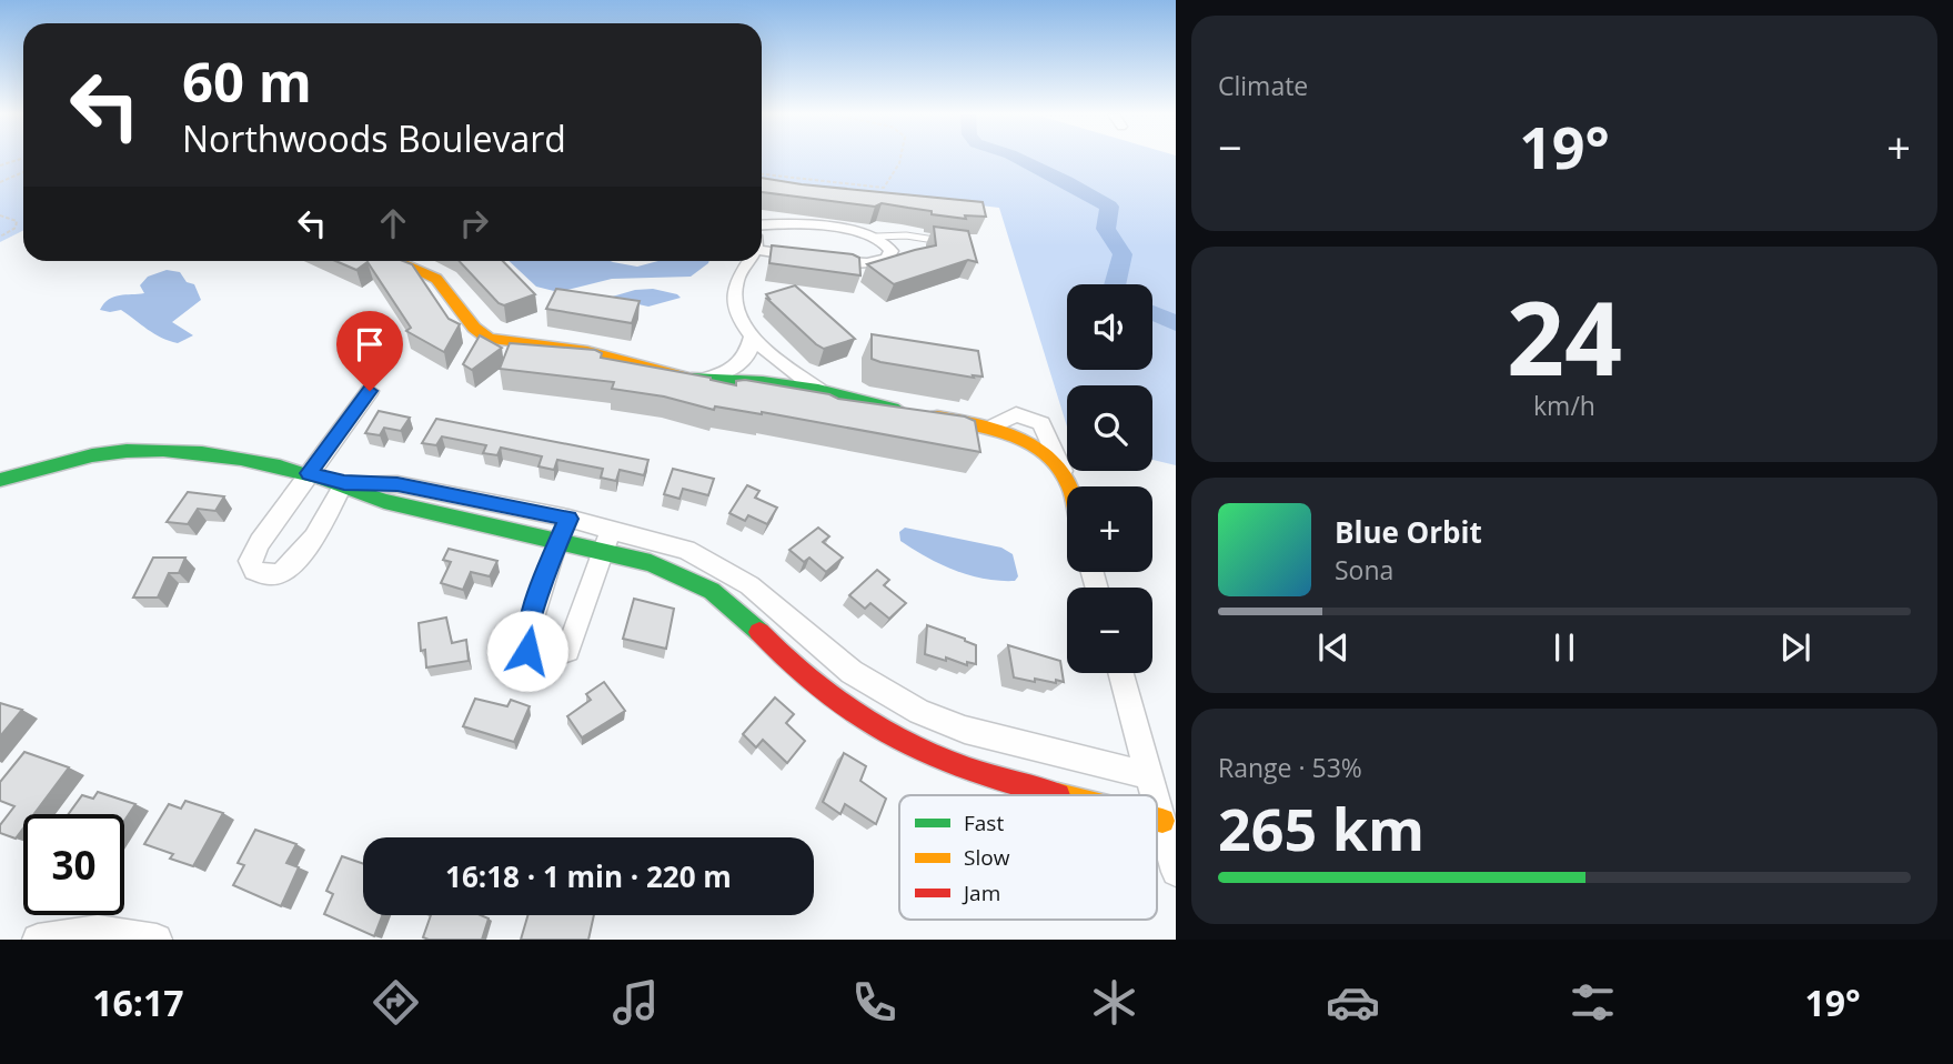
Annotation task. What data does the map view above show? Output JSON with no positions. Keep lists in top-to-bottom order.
{
  "legend": ["Fast", "Slow", "Jam"],
  "page": {
    "tile": [
      "Climate",
      ["24", "km/h"],
      ["Range · 53%", "265 km"]
    ],
    "turn": ["60 m", "Northwoods Boulevard"],
    "heat": ["−", "19°", "+"],
    "map_buttons": ["+", "−"],
    "song": ["Blue Orbit", "Sona"],
    "limit": "30",
    "trip": "16:18 · 1 min · 220 m",
    "tabs": ["16:17", "19°"]
  }
}
